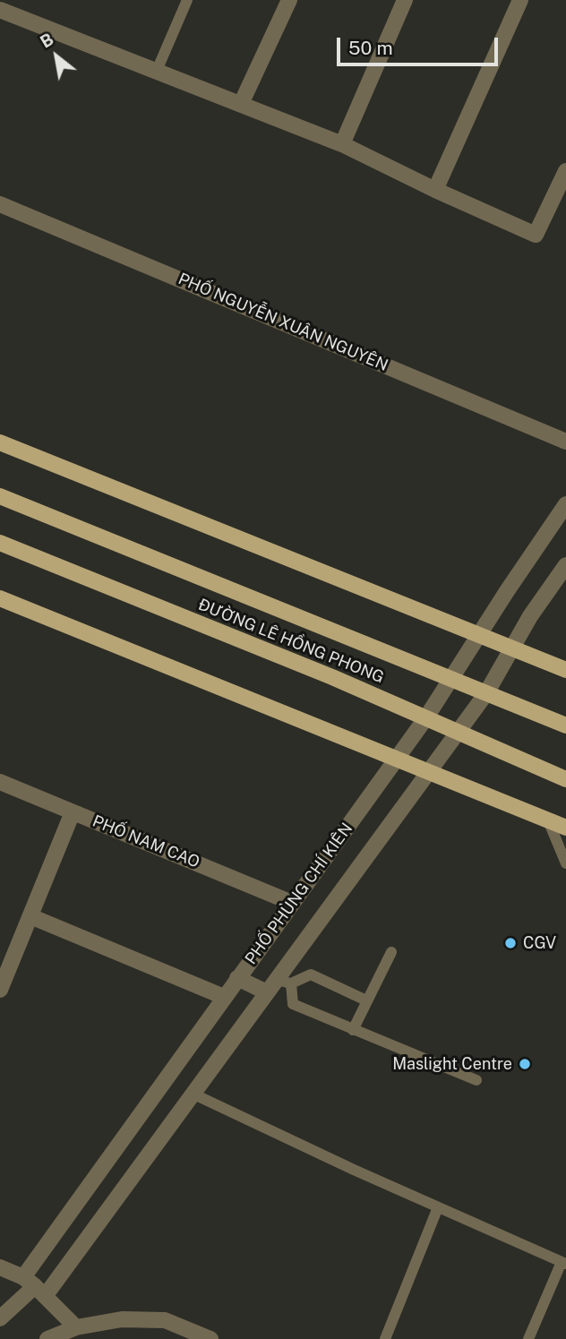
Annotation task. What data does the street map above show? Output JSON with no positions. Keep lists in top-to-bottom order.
{
  "streets": {
    "main road": ["ĐƯỜNG LÊ HỒNG PHONG"],
    "street": ["PHỐ NGUYỄN XUÂN NGUYÊN", "PHỐ NAM CAO", "PHỐ PHÙNG CHÍ KIÊN"]
  },
  "crossings": [
    ["ĐƯỜNG LÊ HỒNG PHONG", "PHỐ PHÙNG CHÍ KIÊN"],
    ["PHỐ NAM CAO", "PHỐ PHÙNG CHÍ KIÊN"]
  ],
  "places": ["CGV", "Maslight Centre"],
  "scale_bar": "50 m",
  "north": "top left"
}
